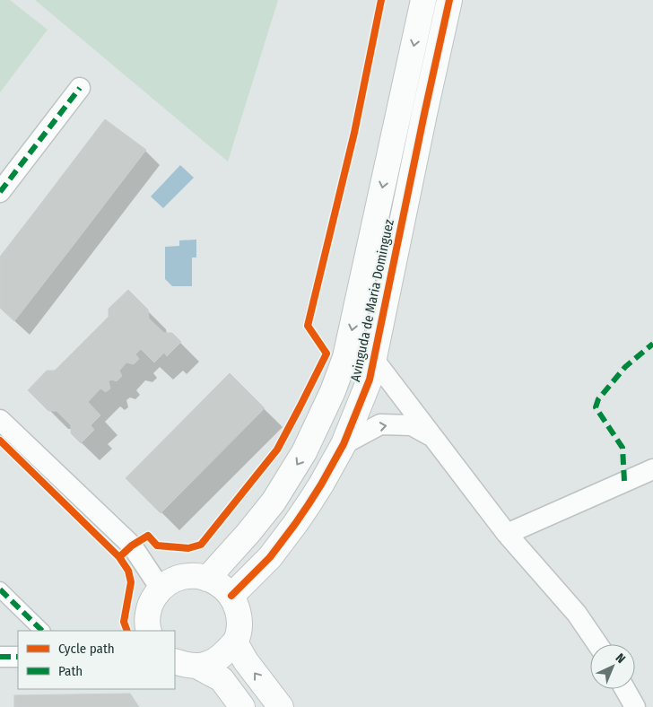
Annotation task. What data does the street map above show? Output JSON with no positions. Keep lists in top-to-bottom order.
{
  "streets": {
    "street": ["Avinguda de Maria Dominguez"]
  },
  "legend": ["Cycle path", "Path"],
  "north": "top right"
}
